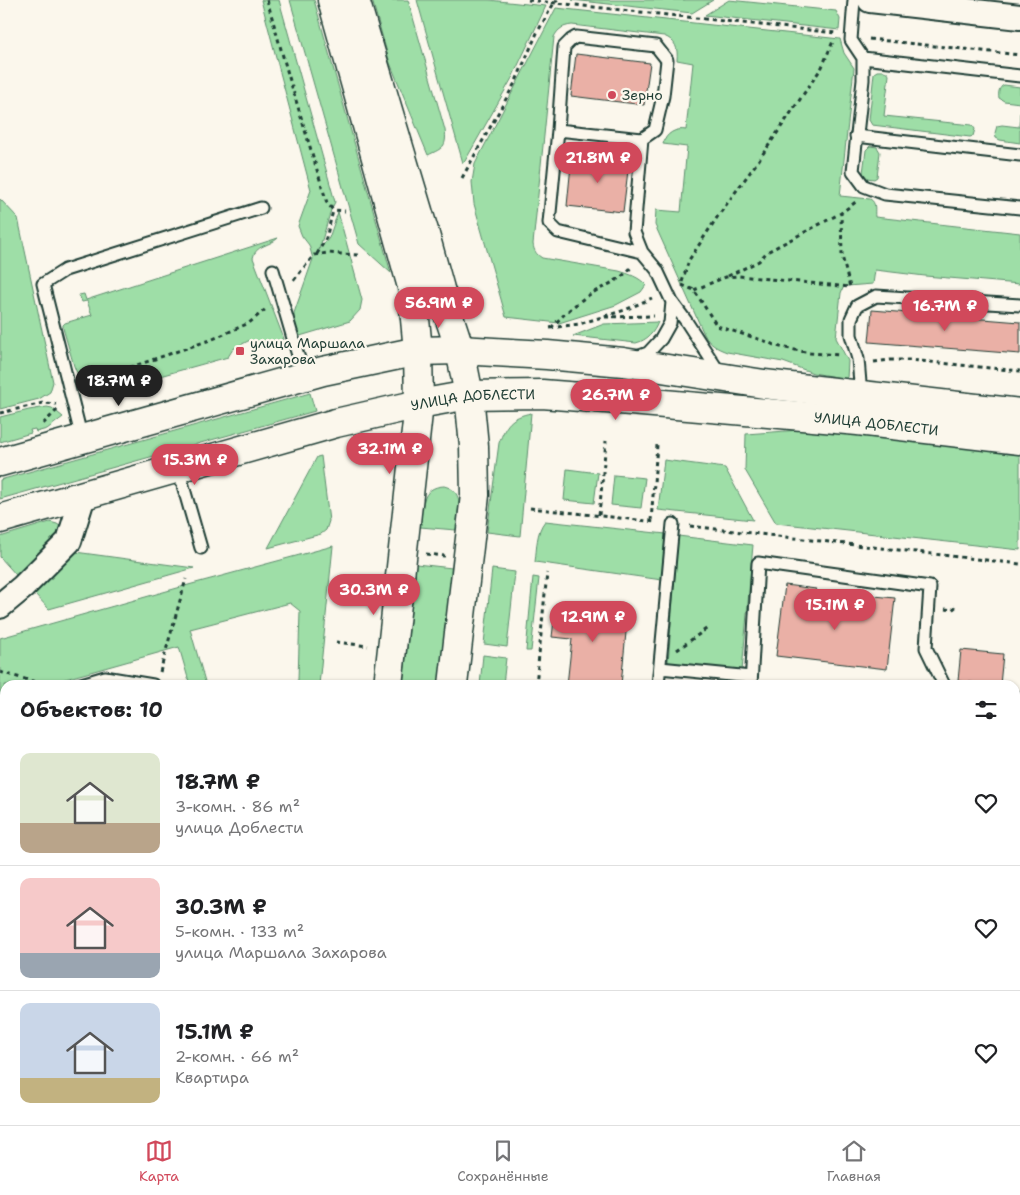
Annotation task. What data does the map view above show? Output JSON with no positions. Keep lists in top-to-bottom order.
{
  "streets": {
    "main road": ["УЛИЦА ДОБЛЕСТИ"]
  },
  "places": {
    "other": ["Зерно"],
    "transit": ["улица Маршала Захарова"]
  },
  "page": {
    "price": [
      "21.8M ₽",
      "56.9M ₽",
      "16.7M ₽",
      "18.7M ₽",
      "26.7M ₽",
      "32.1M ₽",
      "15.3M ₽",
      "30.3M ₽",
      "15.1M ₽",
      "12.9M ₽"
    ],
    "heading": "Объектов: 10",
    "list": [
      {
        "name": "18.7M ₽",
        "note": "3-комн. · 86 m² · улица Доблести"
      },
      {
        "name": "30.3M ₽",
        "note": "5-комн. · 133 m² · улица Маршала Захарова"
      },
      {
        "name": "15.1M ₽",
        "note": "2-комн. · 66 m² · Квартира"
      }
    ],
    "tabs": ["Карта", "Сохранённые", "Главная"]
  }
}
